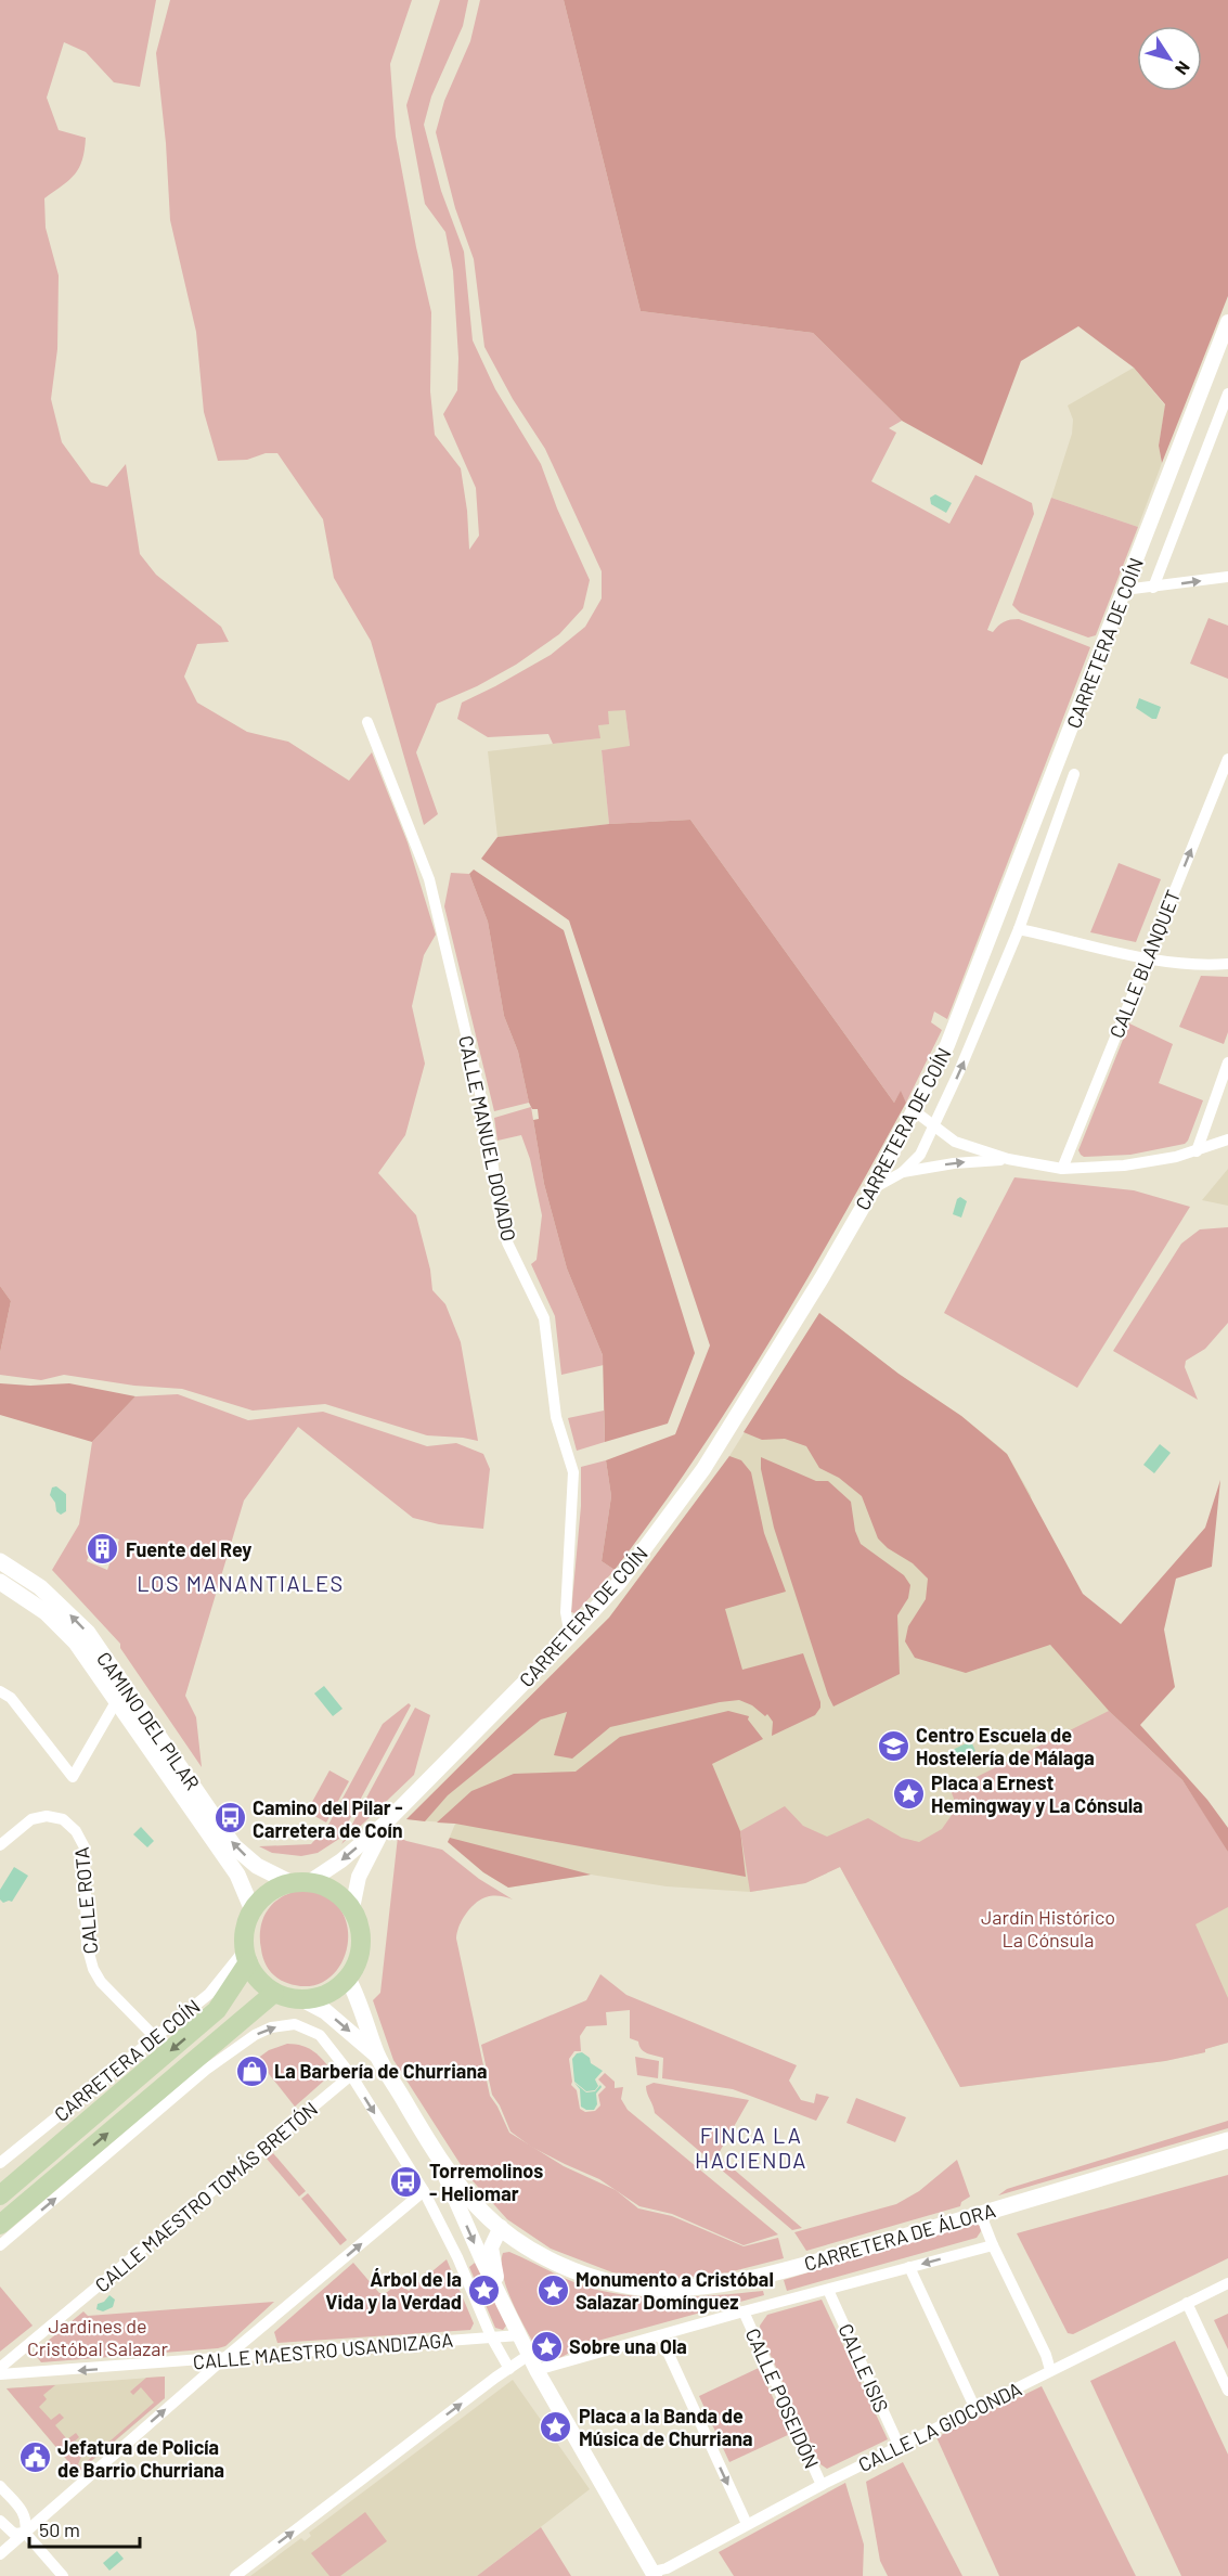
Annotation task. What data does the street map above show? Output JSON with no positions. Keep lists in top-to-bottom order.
{
  "streets": {
    "main road": ["CAMINO DEL PILAR", "CARRETERA DE ÁLORA"],
    "street": [
      "CARRETERA DE COÍN",
      "CALLE BLANQUET",
      "CALLE MANUEL DOVADO",
      "CALLE ROTA",
      "CALLE MAESTRO TOMÁS BRETÓN",
      "CALLE MAESTRO USANDIZAGA",
      "CALLE ISIS",
      "CALLE POSEIDÓN",
      "CALLE LA GIOCONDA"
    ]
  },
  "crossings": [
    ["CARRETERA DE COÍN", "CALLE MANUEL DOVADO"],
    ["CARRETERA DE COÍN", "CAMINO DEL PILAR"],
    ["CARRETERA DE COÍN", "CALLE ROTA"],
    ["CARRETERA DE ÁLORA", "CALLE ISIS"],
    ["CARRETERA DE ÁLORA", "CALLE POSEIDÓN"],
    ["CALLE ISIS", "CALLE LA GIOCONDA"],
    ["CALLE POSEIDÓN", "CALLE LA GIOCONDA"]
  ],
  "one_way": ["CALLE BLANQUET", "CALLE MAESTRO USANDIZAGA"],
  "districts": ["LOS MANANTIALES", "FINCA LA HACIENDA"],
  "parks": ["Jardín Histórico La Cónsula", "Jardines de Cristóbal Salazar"],
  "places": {
    "building": ["Fuente del Rey"],
    "school or university": ["Centro Escuela de Hostelería de Málaga"],
    "place": [
      "Placa a Ernest Hemingway y La Cónsula",
      "Árbol de la Vida y la Verdad",
      "Monumento a Cristóbal Salazar Domínguez",
      "Sobre una Ola",
      "Placa a la Banda de Música de Churriana"
    ],
    "bus stop": ["Camino del Pilar - Carretera de Coín", "Torremolinos - Heliomar"],
    "shop": ["La Barbería de Churriana"],
    "public building": ["Jefatura de Policía de Barrio Churriana"]
  },
  "scale_bar": "50 m",
  "north": "bottom right"
}
